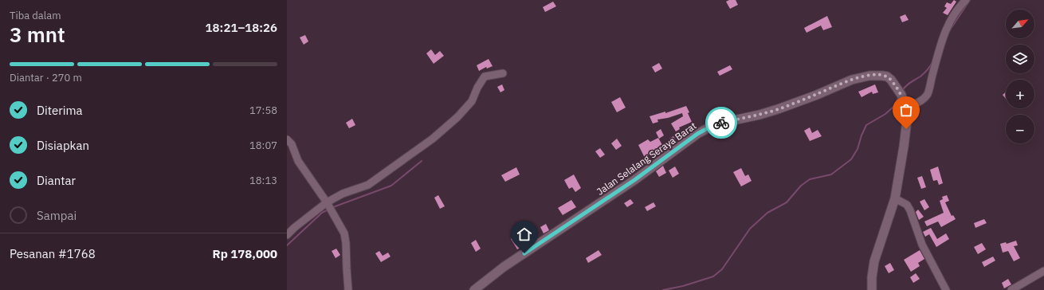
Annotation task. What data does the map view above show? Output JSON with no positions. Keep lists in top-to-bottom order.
{
  "streets": {
    "street": ["Jalan Selalang Seraya Barat"]
  },
  "north": "top right",
  "page": {
    "heading": ["3 mnt", "Tiba dalam", "18:21–18:26"],
    "panel": ["Pesanan #1768", "Rp 178,000"],
    "map_buttons": ["+", "−"],
    "bar": "Diantar · 270 m",
    "list": [
      ["Diterima", "17:58"],
      ["Disiapkan", "18:07"],
      ["Diantar", "18:13"],
      "Sampai"
    ]
  }
}
